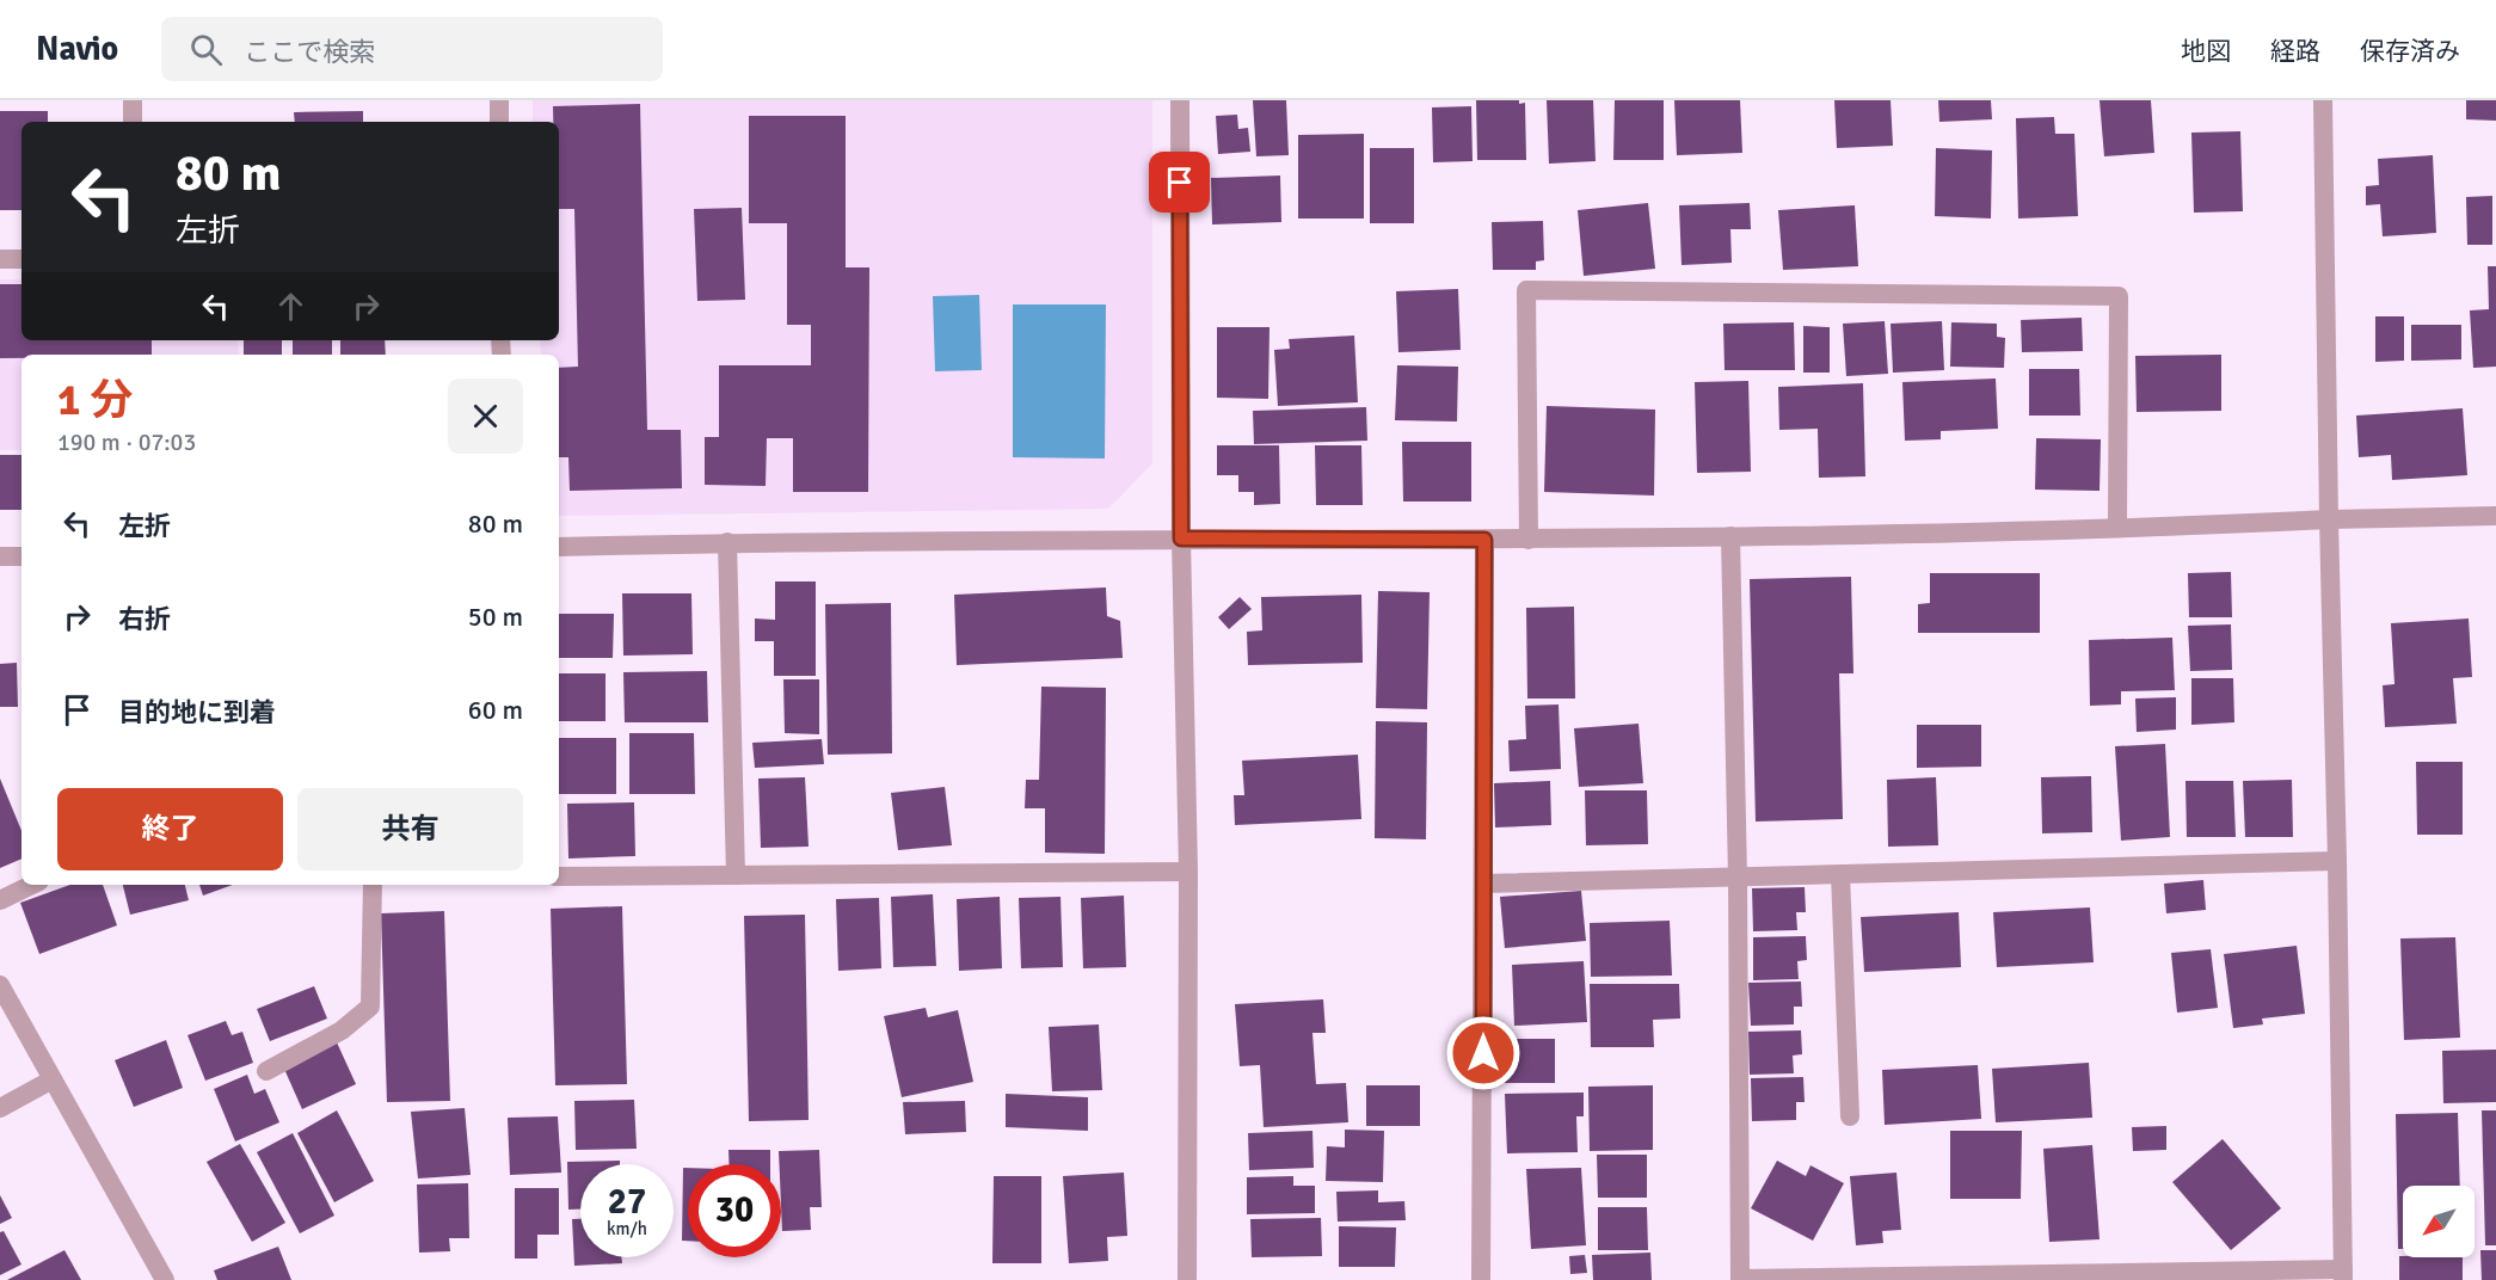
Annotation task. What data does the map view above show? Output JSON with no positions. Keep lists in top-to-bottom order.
{
  "north": "bottom left",
  "page": {
    "header": "Navio",
    "search": "ここで検索",
    "nav": ["地図", "経路", "保存済み"],
    "turn": ["80 m", "左折"],
    "heading": ["1 分", "190 m · 07:03"],
    "list": [
      {
        "name": "左折",
        "value": "80 m"
      },
      {
        "name": "右折",
        "value": "50 m"
      },
      {
        "name": "目的地に到着",
        "value": "60 m"
      }
    ],
    "buttons": ["終了", "共有"],
    "speed": "27 km/h",
    "limit": "30"
  }
}
